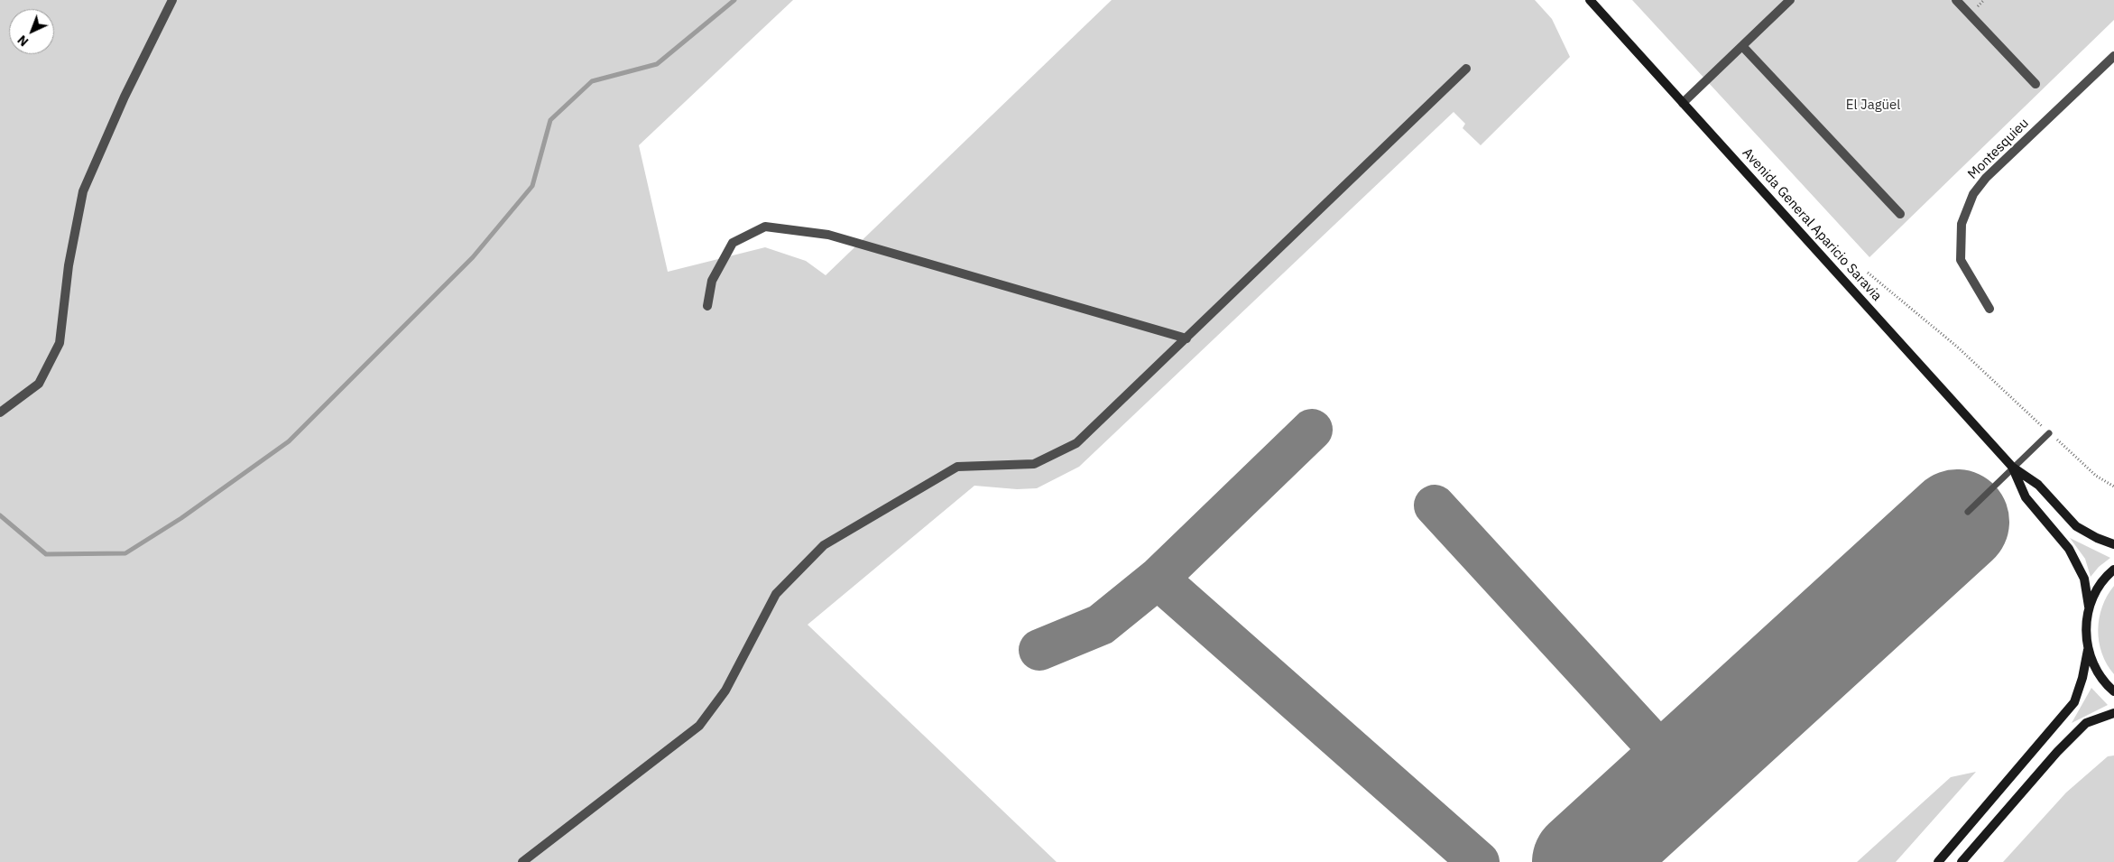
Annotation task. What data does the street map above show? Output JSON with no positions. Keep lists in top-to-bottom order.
{
  "streets": {
    "main road": ["Avenida General Aparicio Saravia"],
    "street": ["Montesquieu"]
  },
  "parks": ["El Jagüel"],
  "north": "bottom left"
}
